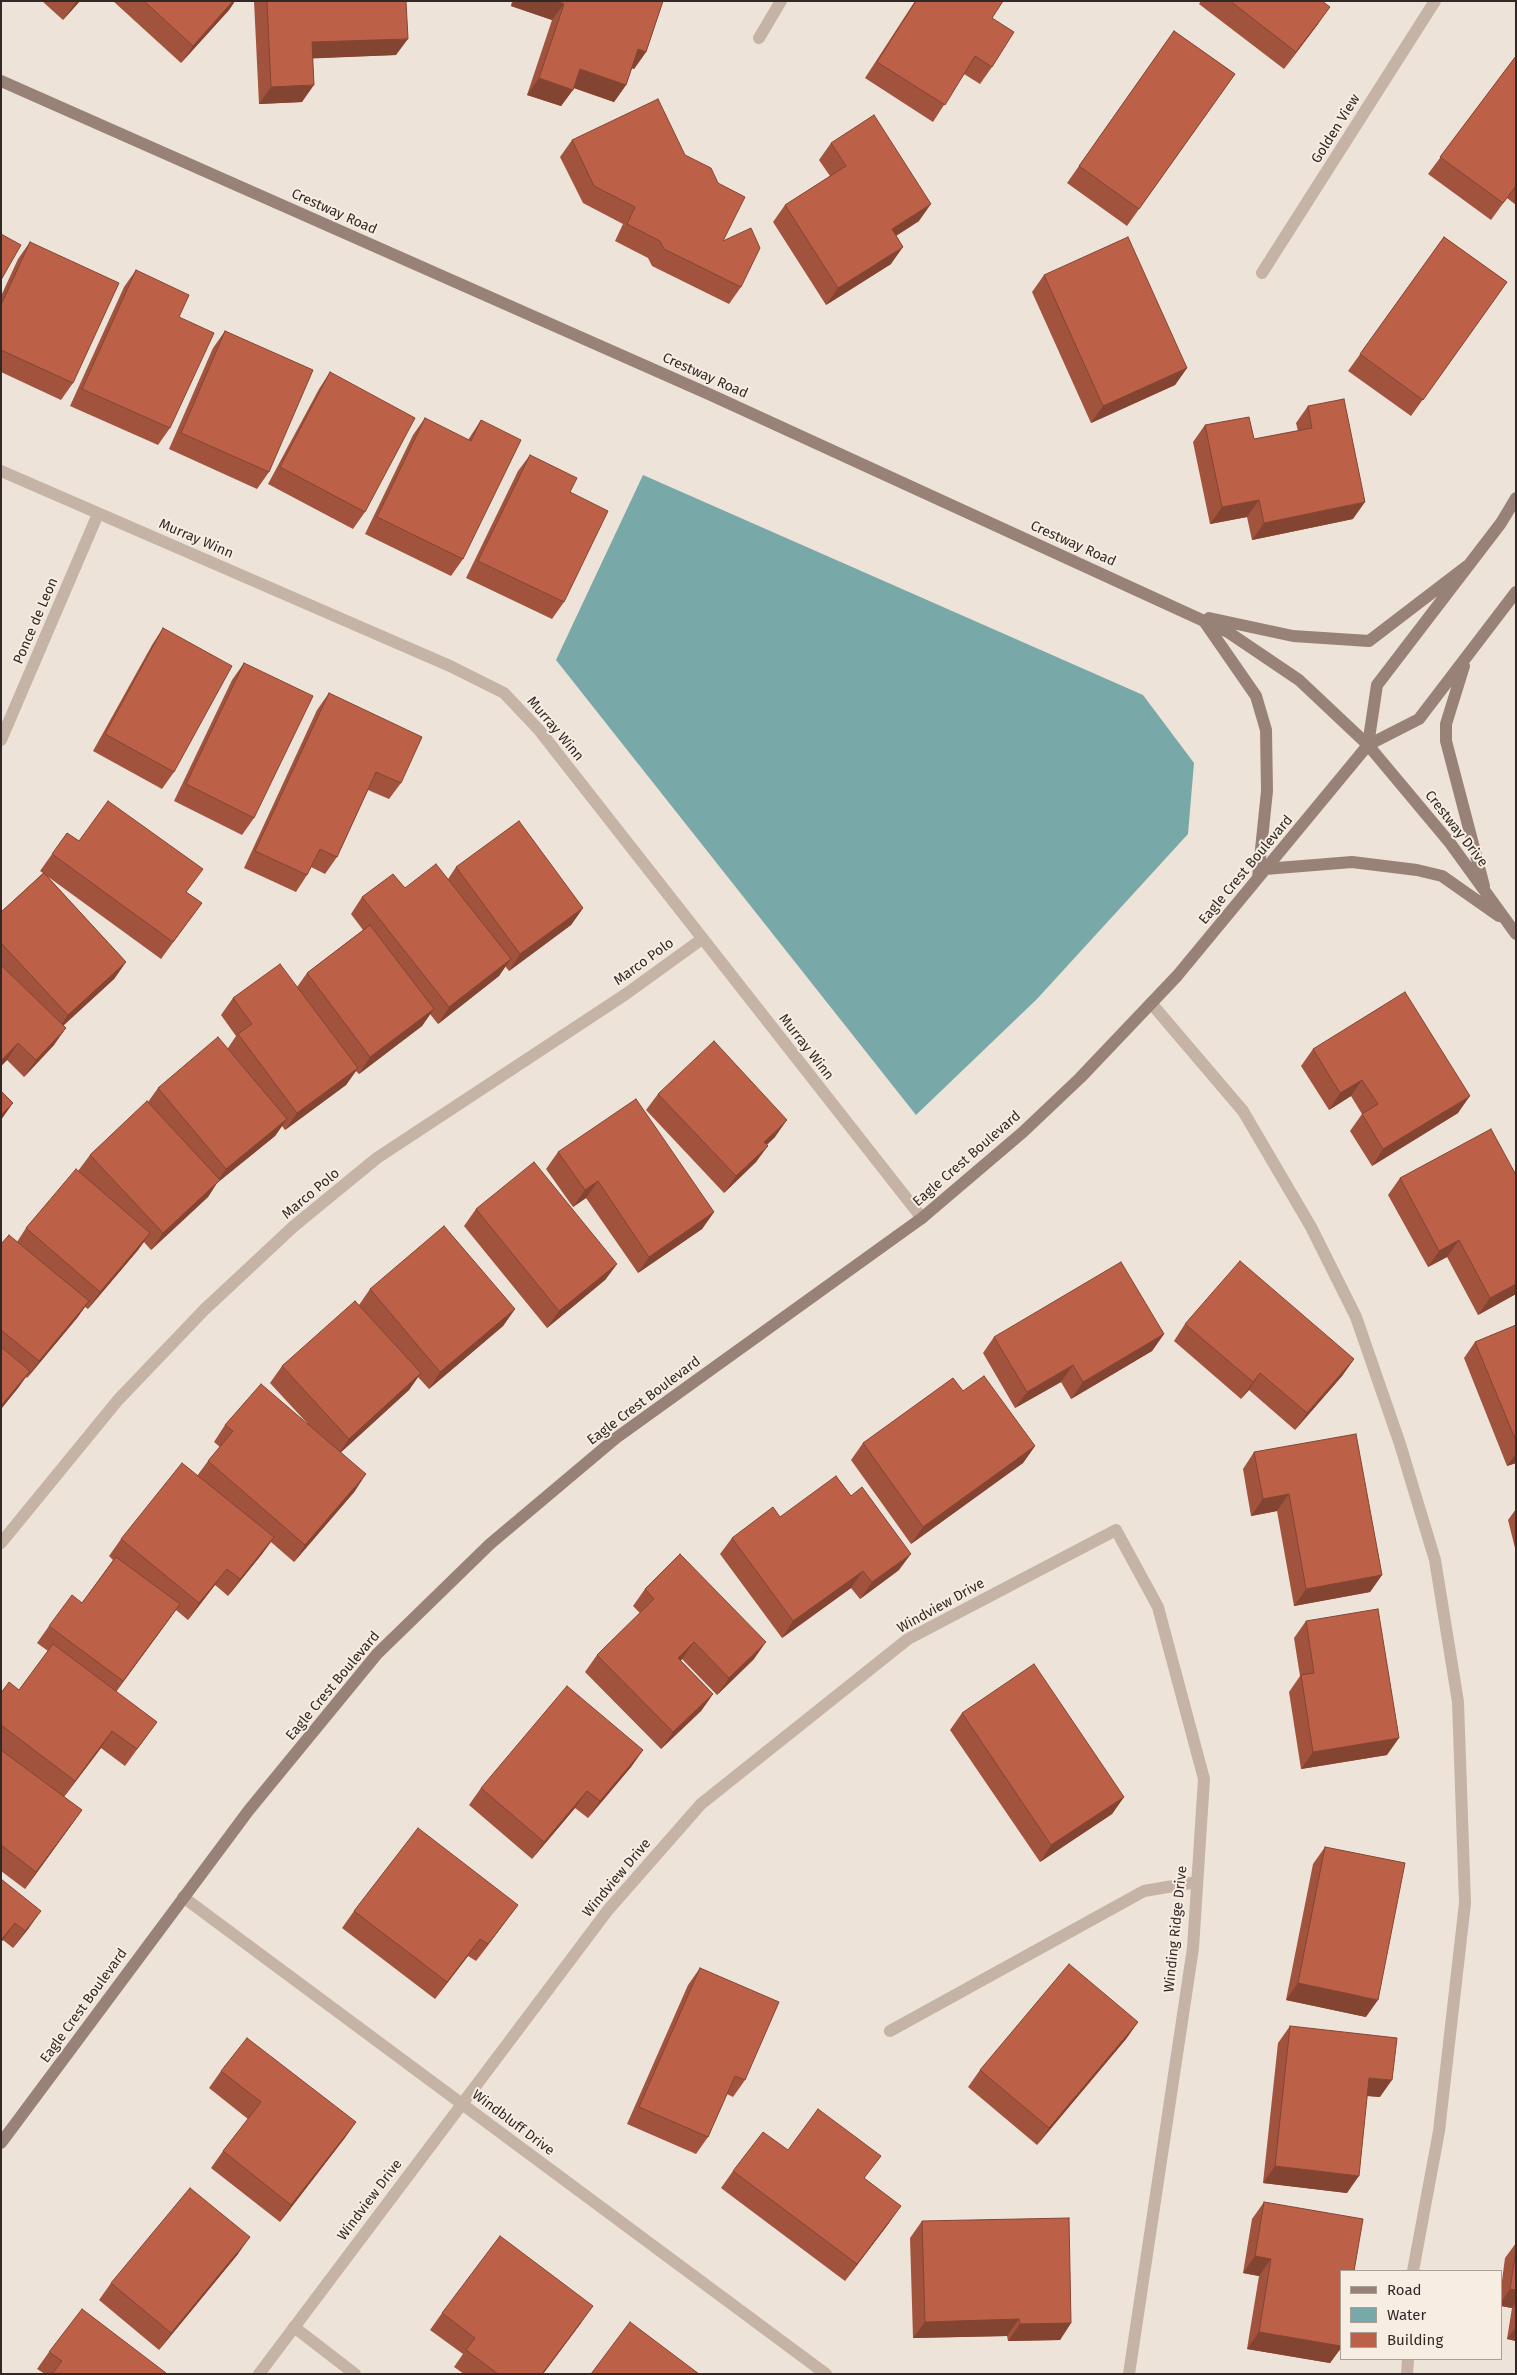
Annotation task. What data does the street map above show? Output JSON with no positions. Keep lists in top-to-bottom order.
{
  "streets": {
    "main road": ["Crestway Road", "Crestway Drive", "Eagle Crest Boulevard"],
    "street": [
      "Golden View",
      "Murray Winn",
      "Ponce de Leon",
      "Marco Polo",
      "Windview Drive",
      "Winding Ridge Drive",
      "Windbluff Drive"
    ]
  },
  "crossings": [
    ["Crestway Road", "Crestway Drive"],
    ["Crestway Road", "Eagle Crest Boulevard"],
    ["Murray Winn", "Ponce de Leon"],
    ["Murray Winn", "Eagle Crest Boulevard"],
    ["Murray Winn", "Marco Polo"],
    ["Crestway Drive", "Eagle Crest Boulevard"],
    ["Eagle Crest Boulevard", "Windbluff Drive"],
    ["Windview Drive", "Winding Ridge Drive"],
    ["Windview Drive", "Windbluff Drive"]
  ],
  "legend": ["Road", "Water", "Building"]
}
